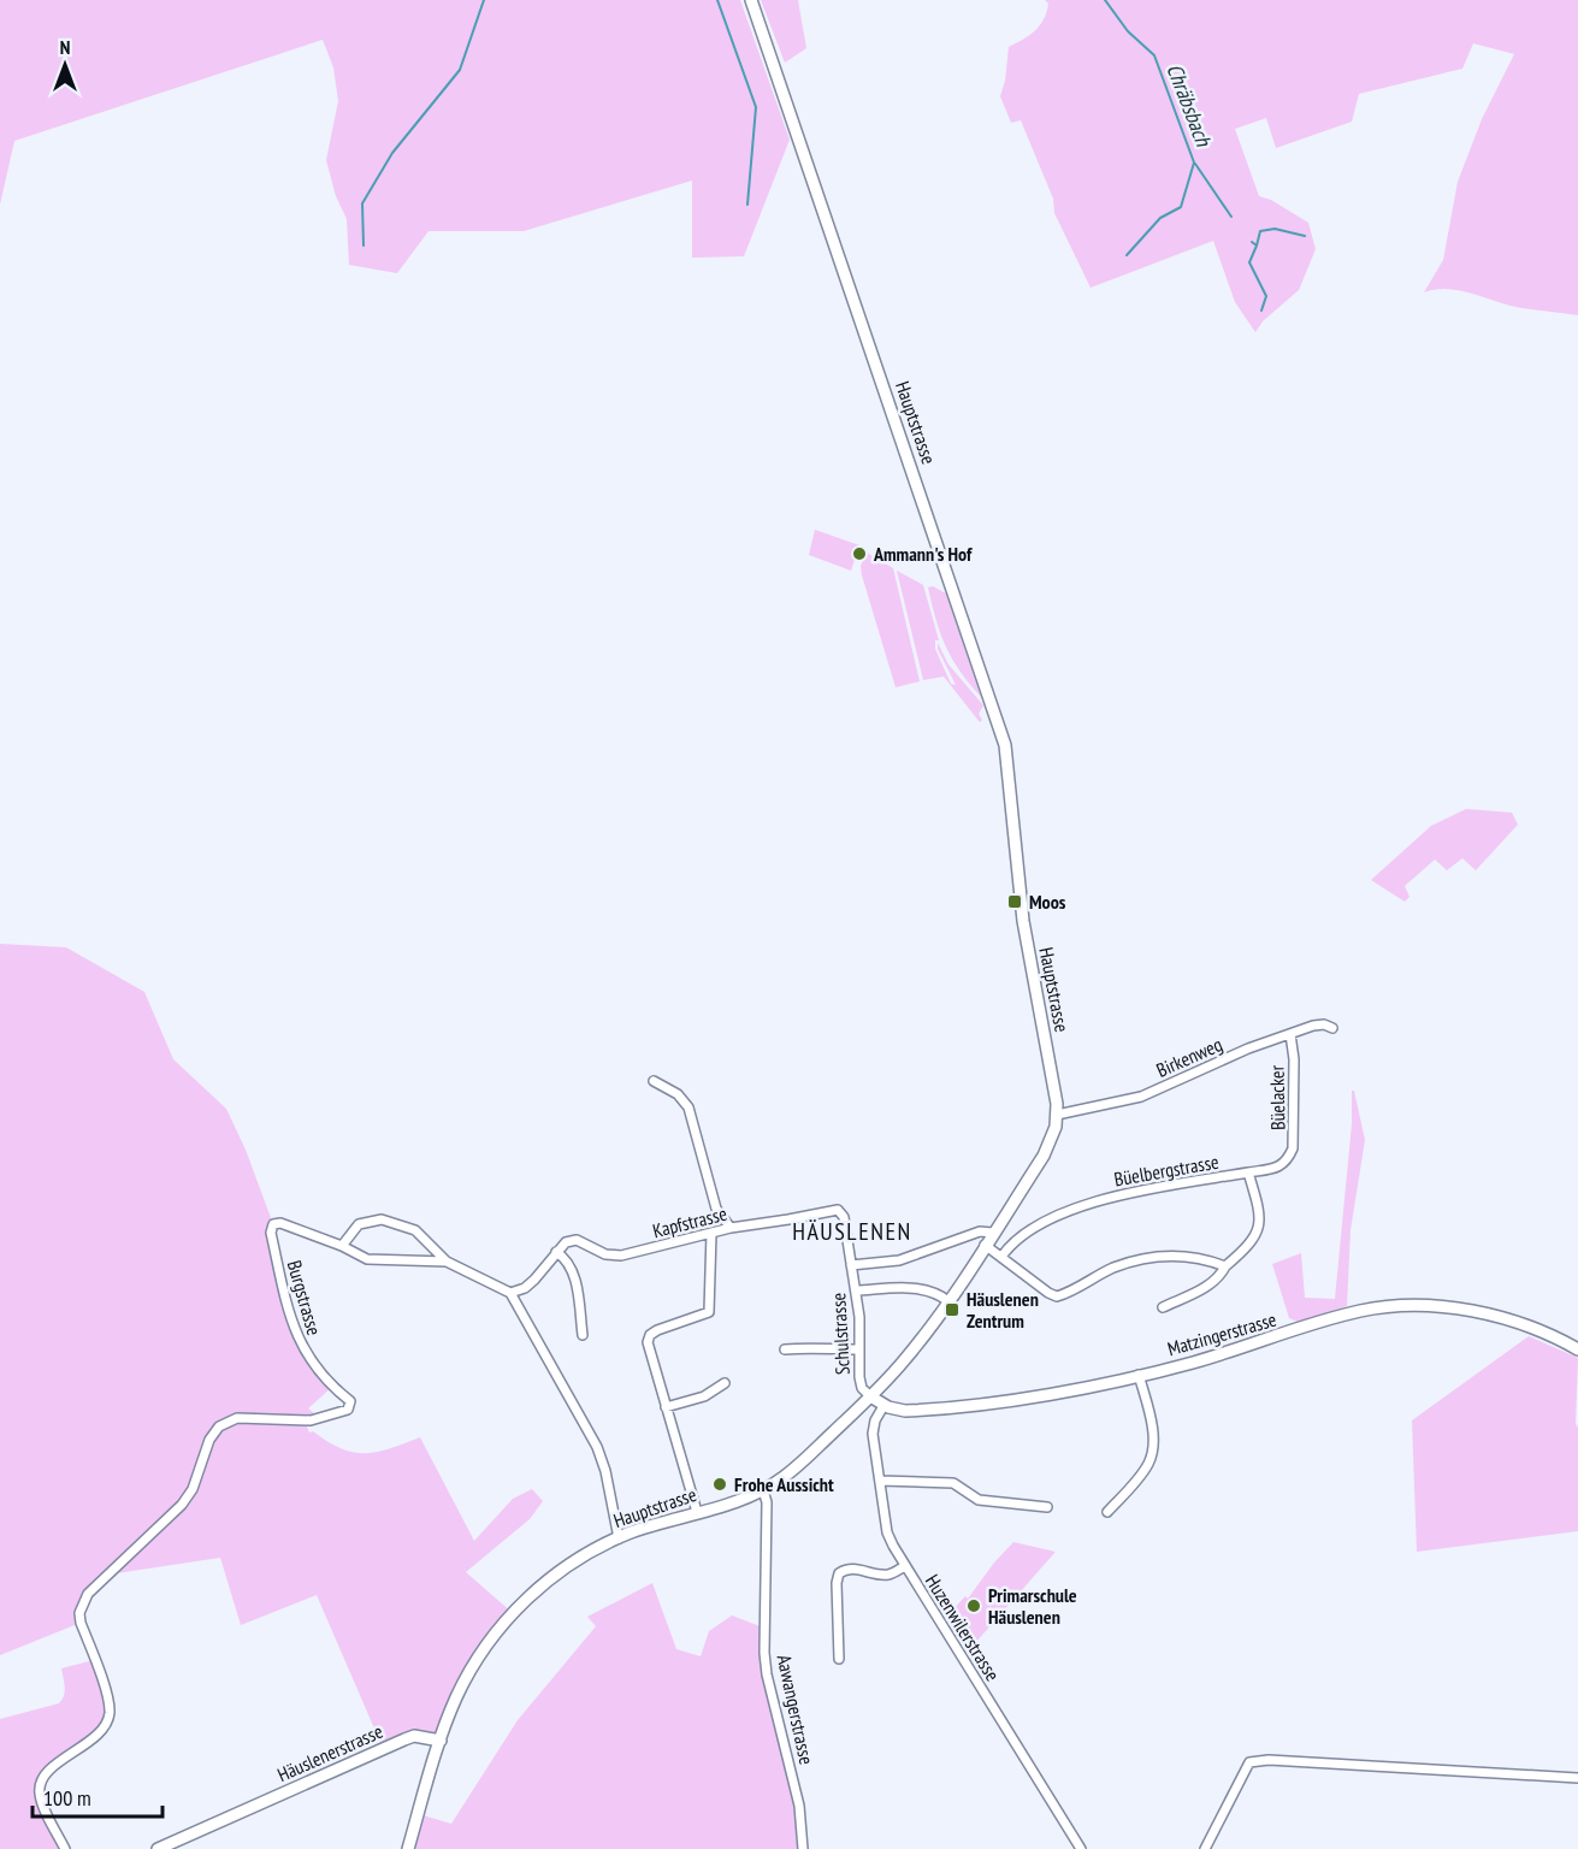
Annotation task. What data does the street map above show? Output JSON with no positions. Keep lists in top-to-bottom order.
{
  "streets": {
    "street": [
      "Hauptstrasse",
      "Birkenweg",
      "Büelacker",
      "Büelbergstrasse",
      "Kapfstrasse",
      "Burgstrasse",
      "Schulstrasse",
      "Matzingerstrasse",
      "Huzenwilerstrasse",
      "Aawangerstrasse",
      "Häuslenerstrasse"
    ]
  },
  "crossings": [
    ["Hauptstrasse", "Birkenweg"],
    ["Hauptstrasse", "Schulstrasse"],
    ["Hauptstrasse", "Aawangerstrasse"],
    ["Hauptstrasse", "Häuslenerstrasse"],
    ["Birkenweg", "Büelacker"],
    ["Büelacker", "Büelbergstrasse"],
    ["Kapfstrasse", "Schulstrasse"],
    ["Matzingerstrasse", "Huzenwilerstrasse"]
  ],
  "districts": ["HÄUSLENEN"],
  "water": ["Chräbsbach"],
  "places": {
    "other": ["Ammann's Hof", "Frohe Aussicht", "Primarschule Häuslenen"],
    "transit": ["Moos", "Häuslenen Zentrum"]
  },
  "scale_bar": "100 m",
  "north": "top"
}
